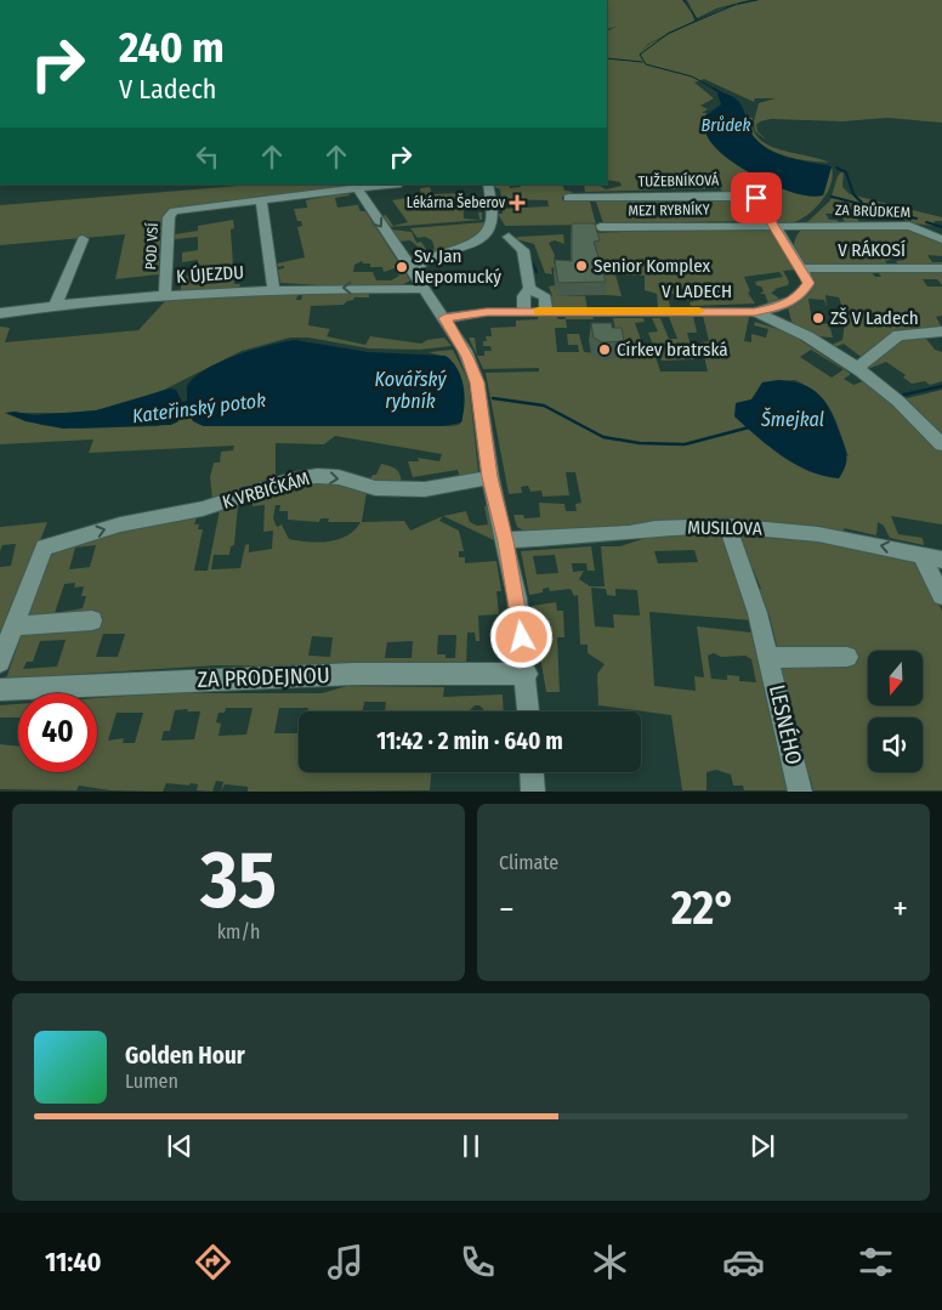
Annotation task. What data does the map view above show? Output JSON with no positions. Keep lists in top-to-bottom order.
{
  "streets": {
    "street": [
      "TUŽEBNÍKOVÁ",
      "MEZI RYBNÍKY",
      "ZA BRŮDKEM",
      "POD VSÍ",
      "V RÁKOSÍ",
      "K ÚJEZDU",
      "V LADECH",
      "K VRBIČKÁM",
      "MUSILOVA",
      "ZA PRODEJNOU",
      "LESNÉHO"
    ]
  },
  "crossings": [
    ["TUŽEBNÍKOVÁ", "MEZI RYBNÍKY"],
    ["MEZI RYBNÍKY", "ZA BRŮDKEM"],
    ["POD VSÍ", "K ÚJEZDU"],
    ["MUSILOVA", "LESNÉHO"]
  ],
  "one_way": ["K VRBIČKÁM", "MUSILOVA"],
  "water": [
    "Brůdek",
    "Kovářský rybník",
    "Kateřinský potok",
    "Šmejkal"
  ],
  "places": {
    "health": ["Lékárna Šeberov"],
    "other": [
      "Senior Komplex",
      "Sv. Jan Nepomucký",
      "ZŠ V Ladech",
      "Církev bratrská"
    ]
  },
  "north": "bottom",
  "page": {
    "turn": ["240 m", "V Ladech"],
    "limit": "40",
    "trip": "11:42 · 2 min · 640 m",
    "tile": [
      ["35", "km/h"],
      "Climate"
    ],
    "heat": ["−", "22°", "+"],
    "song": ["Golden Hour", "Lumen"],
    "tabs": "11:40"
  }
}
